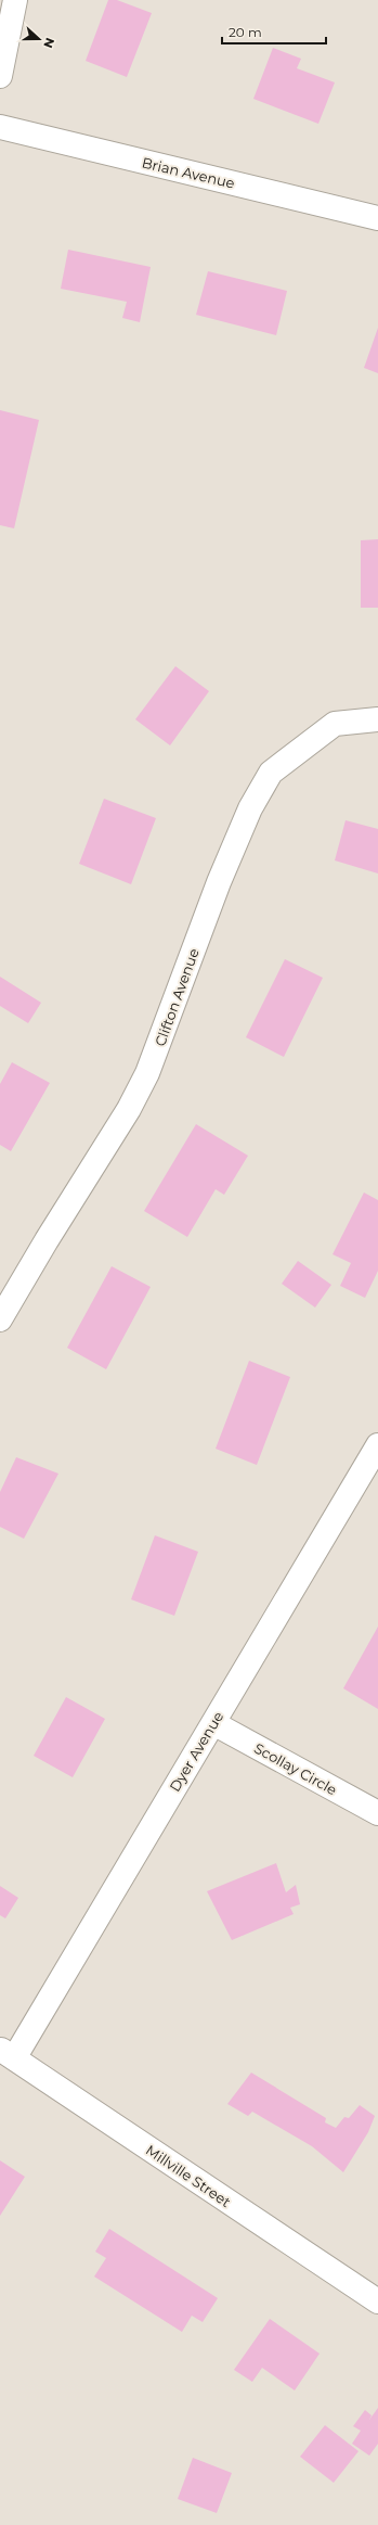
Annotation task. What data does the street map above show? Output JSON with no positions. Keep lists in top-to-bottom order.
{
  "streets": {
    "street": [
      "Brian Avenue",
      "Clifton Avenue",
      "Dyer Avenue",
      "Scollay Circle",
      "Millville Street"
    ]
  },
  "crossings": [
    ["Dyer Avenue", "Scollay Circle"],
    ["Dyer Avenue", "Millville Street"]
  ],
  "scale_bar": "20 m",
  "north": "right"
}
